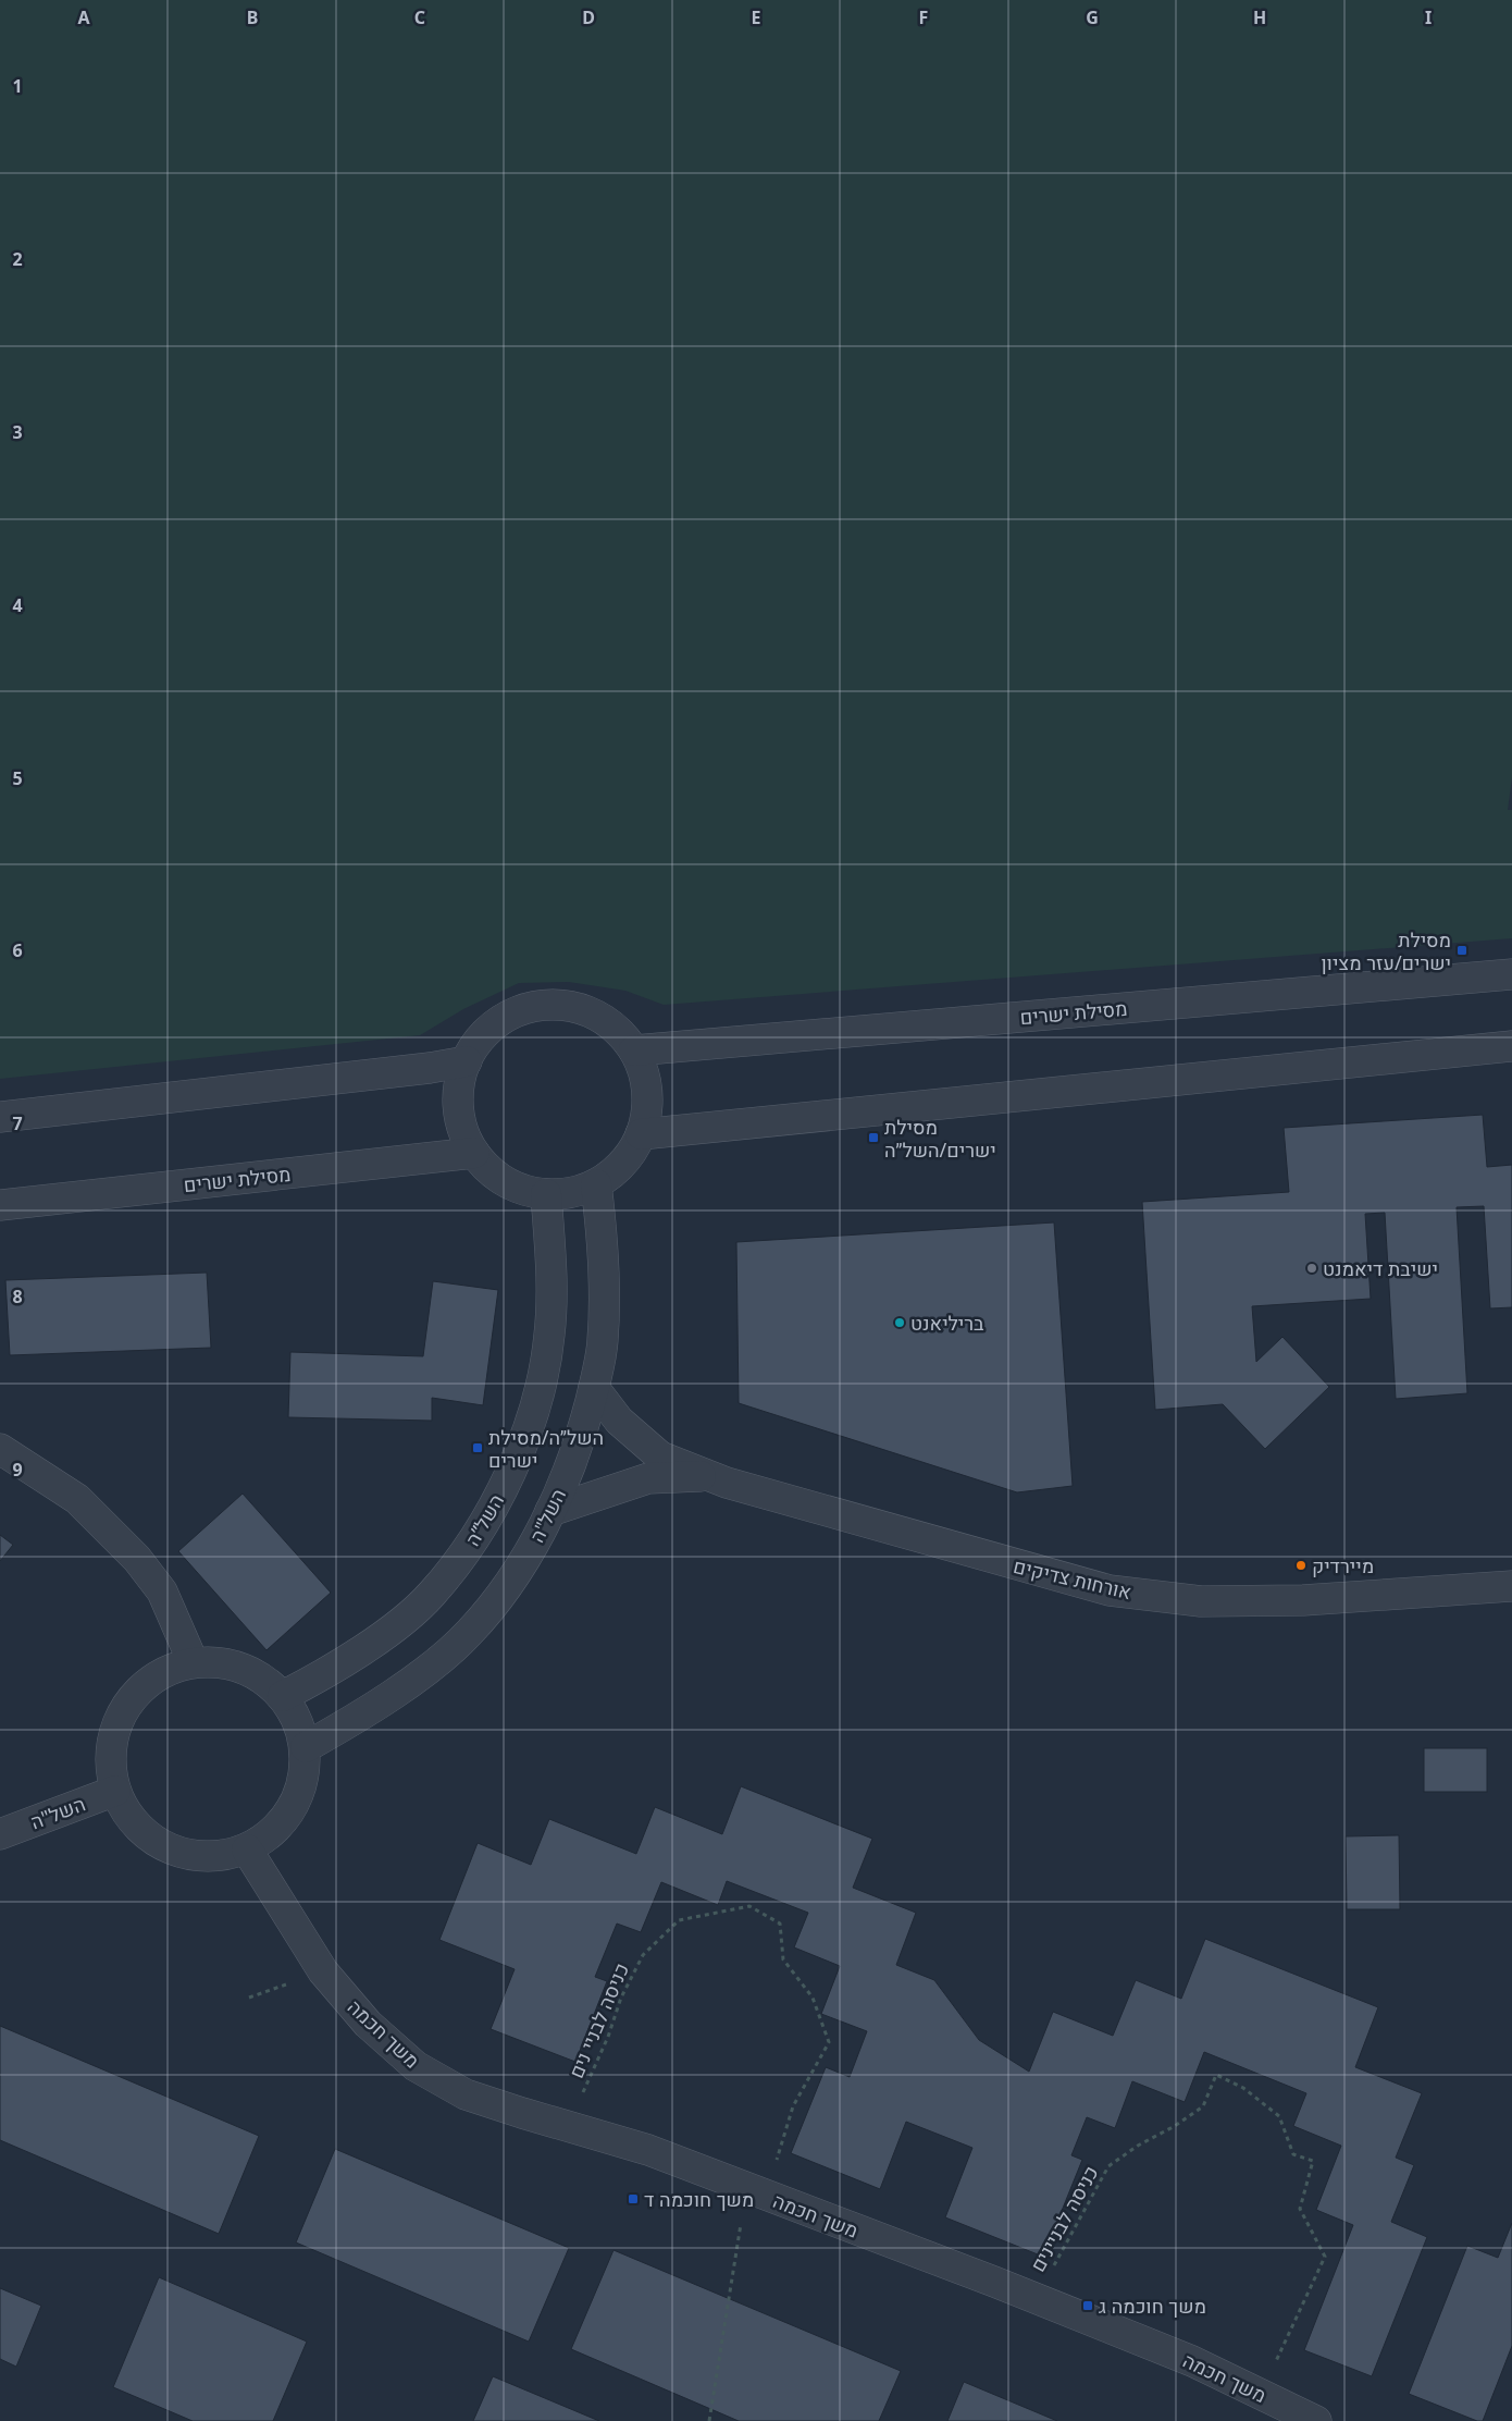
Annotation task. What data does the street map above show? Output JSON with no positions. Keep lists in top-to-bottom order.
{
  "streets": {
    "street": [
      "מסילת ישרים",
      "השל\"ה",
      "השל”ה",
      "אורחות צדיקים",
      "משך חכמה"
    ],
    "path": ["כניסה לבניי נים", "כניסה לבניינים"]
  },
  "crossings": [
    ["מסילת ישרים", "השל\"ה"],
    ["מסילת ישרים", "השל”ה"],
    ["השל\"ה", "השל”ה"],
    ["השל\"ה", "אורחות צדיקים"],
    ["כניסה לבניי נים", "משך חכמה"],
    ["משך חכמה", "כניסה לבניינים"]
  ],
  "places": {
    "transit": [
      "מסילת ישרים/עזר מציון",
      "מסילת ישרים/השל״ה",
      "השל״ה/מסילת ישרים",
      "משך חוכמה ד",
      "משך חוכמה ג"
    ],
    "other": ["ישיבת דיאמנט", "בריליאנט", "מיירדיק"]
  },
  "grid": {
    "columns": [
      "A",
      "B",
      "C",
      "D",
      "E",
      "F",
      "G",
      "H",
      "I"
    ],
    "rows": [
      "1",
      "2",
      "3",
      "4",
      "5",
      "6",
      "7",
      "8",
      "9"
    ]
  }
}
